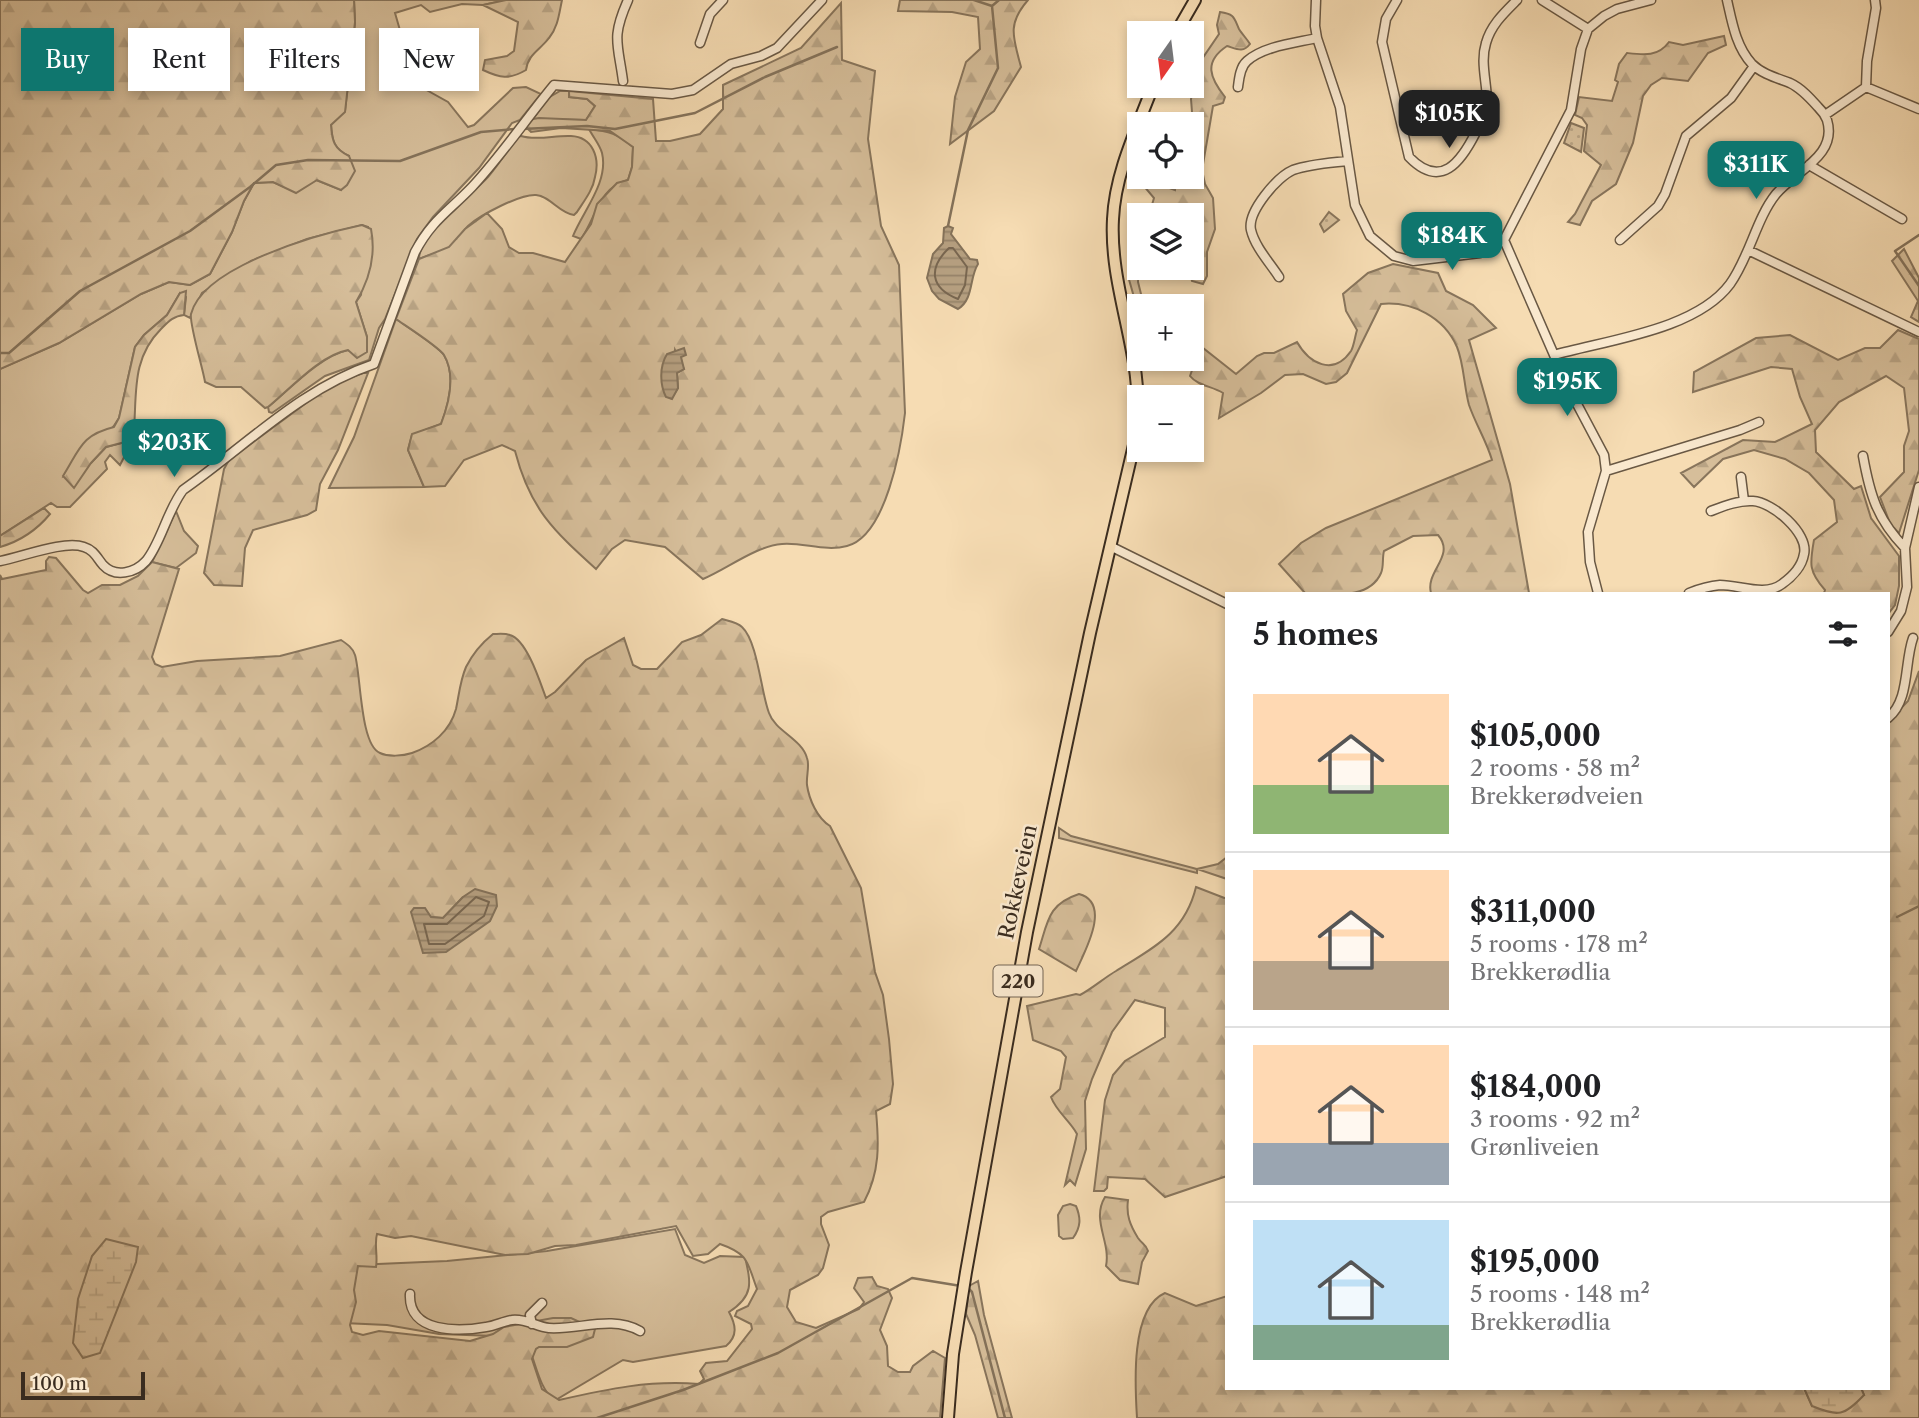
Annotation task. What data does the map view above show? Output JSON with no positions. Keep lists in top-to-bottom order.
{
  "streets": {
    "main road": ["Rokkeveien", "220"]
  },
  "scale_bar": "100 m",
  "north": "bottom",
  "page": {
    "map_buttons": ["+", "−"],
    "chip": [
      "Buy",
      "Rent",
      "Filters",
      "New"
    ],
    "price": [
      "$105K",
      "$311K",
      "$184K",
      "$195K",
      "$203K"
    ],
    "heading": "5 homes",
    "list": [
      {
        "name": "$105,000",
        "note": "2 rooms · 58 m² · Brekkerødveien"
      },
      {
        "name": "$311,000",
        "note": "5 rooms · 178 m² · Brekkerødlia"
      },
      {
        "name": "$184,000",
        "note": "3 rooms · 92 m² · Grønliveien"
      },
      {
        "name": "$195,000",
        "note": "5 rooms · 148 m² · Brekkerødlia"
      }
    ],
    "scale": "100 m"
  }
}
